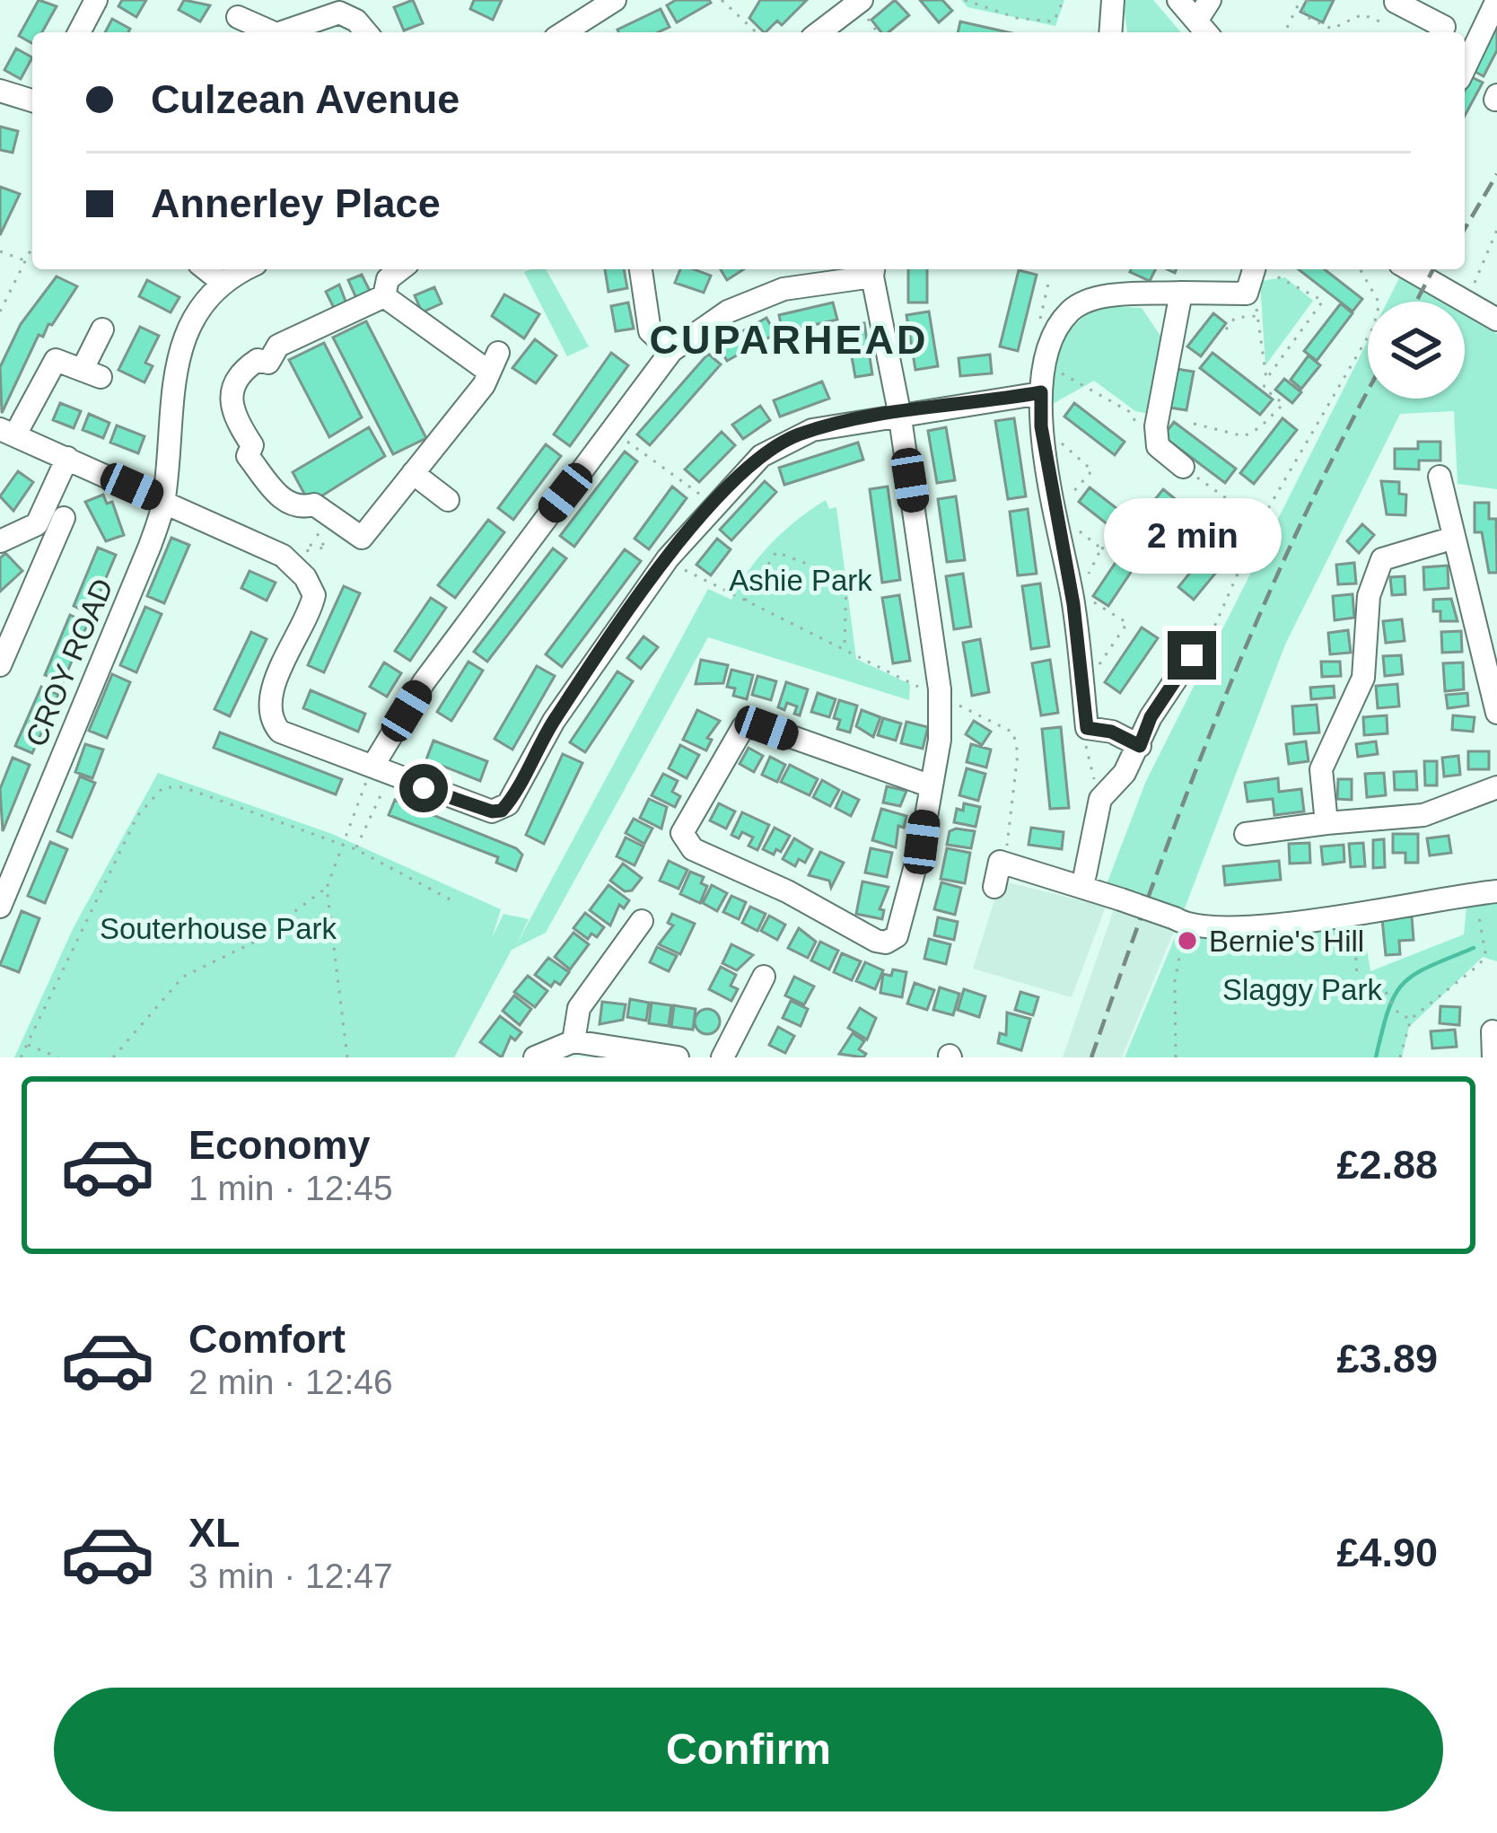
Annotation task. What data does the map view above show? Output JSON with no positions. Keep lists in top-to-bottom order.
{
  "streets": {
    "street": ["CROY ROAD"]
  },
  "districts": ["CUPARHEAD"],
  "parks": ["Ashie Park", "Souterhouse Park", "Slaggy Park"],
  "places": ["Bernie's Hill"],
  "page": {
    "banner": ["Culzean Avenue", "Annerley Place"],
    "bubble": "2 min",
    "list": [
      {
        "name": "Economy",
        "note": "1 min · 12:45",
        "value": "£2.88"
      },
      {
        "name": "Comfort",
        "note": "2 min · 12:46",
        "value": "£3.89"
      },
      {
        "name": "XL",
        "note": "3 min · 12:47",
        "value": "£4.90"
      }
    ],
    "buttons": "Confirm"
  }
}
